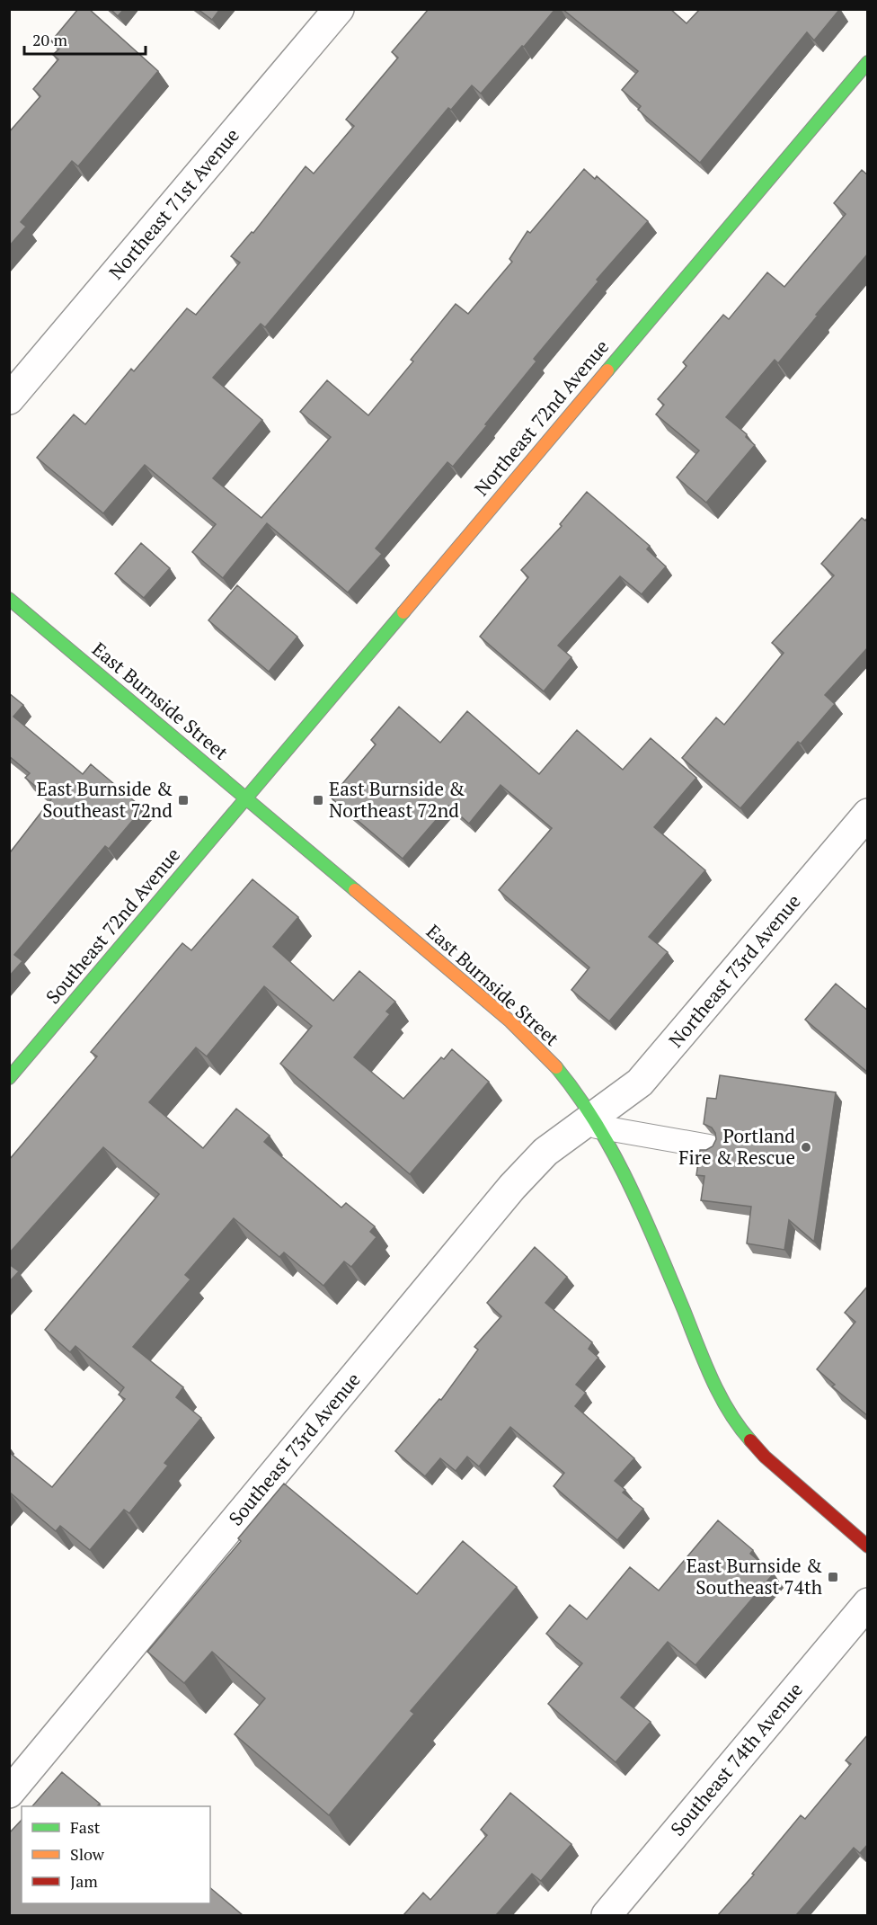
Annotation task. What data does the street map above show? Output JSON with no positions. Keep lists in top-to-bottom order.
{
  "streets": {
    "street": [
      "Northeast 71st Avenue",
      "Northeast 72nd Avenue",
      "East Burnside Street",
      "Southeast 72nd Avenue",
      "Northeast 73rd Avenue",
      "Southeast 73rd Avenue",
      "Southeast 74th Avenue"
    ]
  },
  "crossings": [
    ["Northeast 72nd Avenue", "East Burnside Street"],
    ["Northeast 72nd Avenue", "Southeast 72nd Avenue"],
    ["East Burnside Street", "Southeast 72nd Avenue"],
    ["East Burnside Street", "Northeast 73rd Avenue"],
    ["East Burnside Street", "Southeast 73rd Avenue"],
    ["Northeast 73rd Avenue", "Southeast 73rd Avenue"]
  ],
  "places": {
    "transit": ["East Burnside & Southeast 72nd", "East Burnside & Northeast 72nd", "East Burnside & Southeast 74th"],
    "other": ["Portland Fire & Rescue"]
  },
  "legend": ["Fast", "Slow", "Jam"],
  "scale_bar": "20 m"
}
